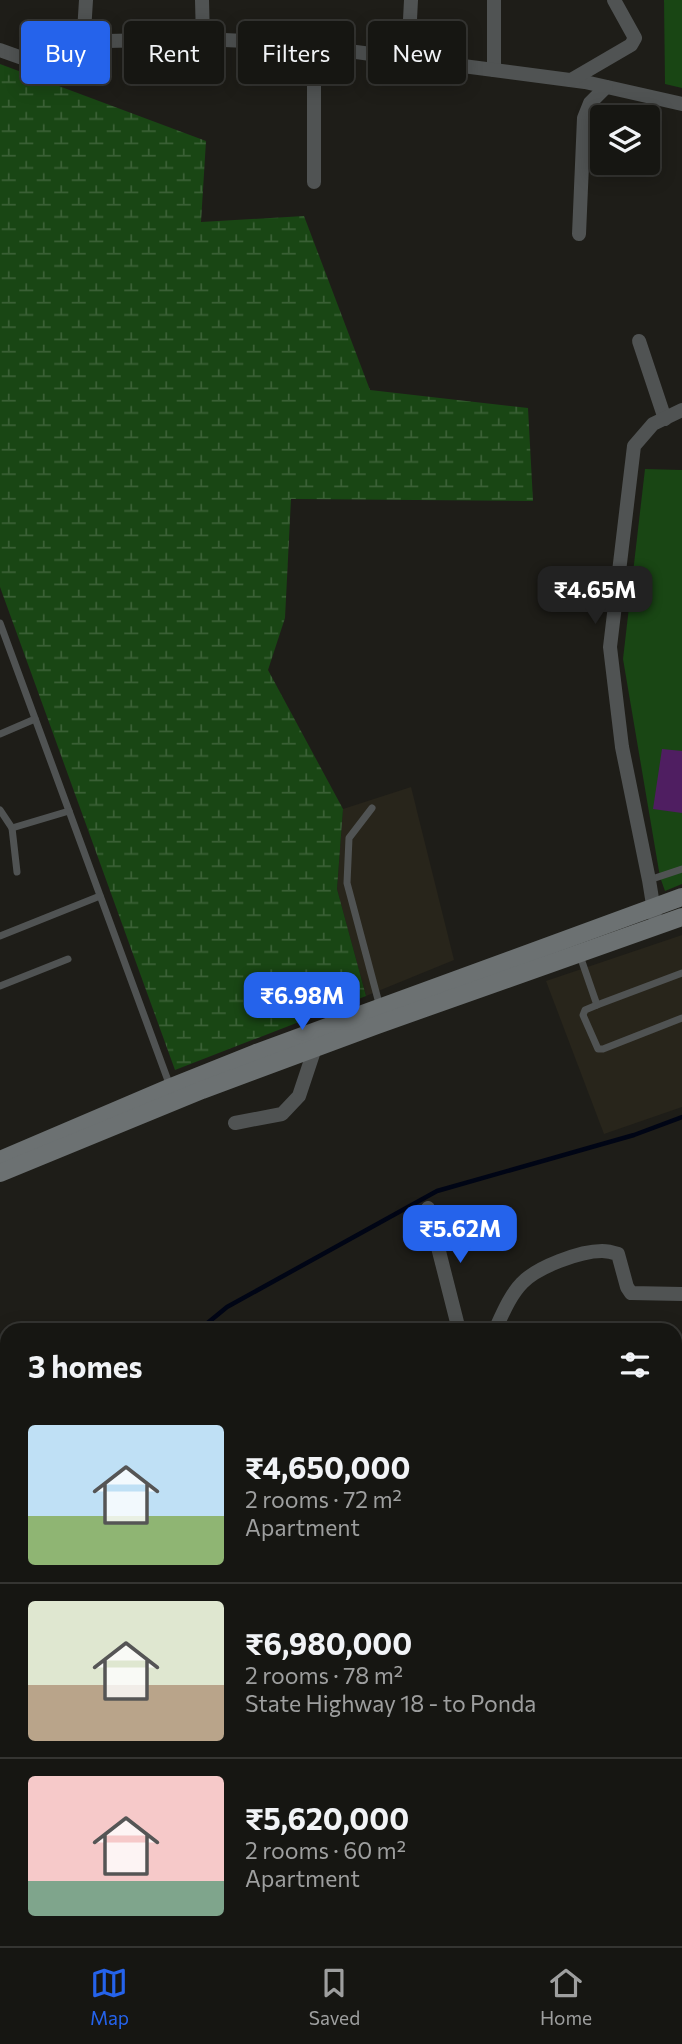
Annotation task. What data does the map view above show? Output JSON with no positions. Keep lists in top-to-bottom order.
{
  "page": {
    "chip": [
      "Buy",
      "Rent",
      "Filters",
      "New"
    ],
    "price": ["₹4.65M", "₹6.98M", "₹5.62M"],
    "heading": "3 homes",
    "list": [
      {
        "name": "₹4,650,000",
        "note": "2 rooms · 72 m² · Apartment"
      },
      {
        "name": "₹6,980,000",
        "note": "2 rooms · 78 m² · State Highway 18 - to Ponda"
      },
      {
        "name": "₹5,620,000",
        "note": "2 rooms · 60 m² · Apartment"
      }
    ],
    "tabs": ["Map", "Saved", "Home"]
  }
}
